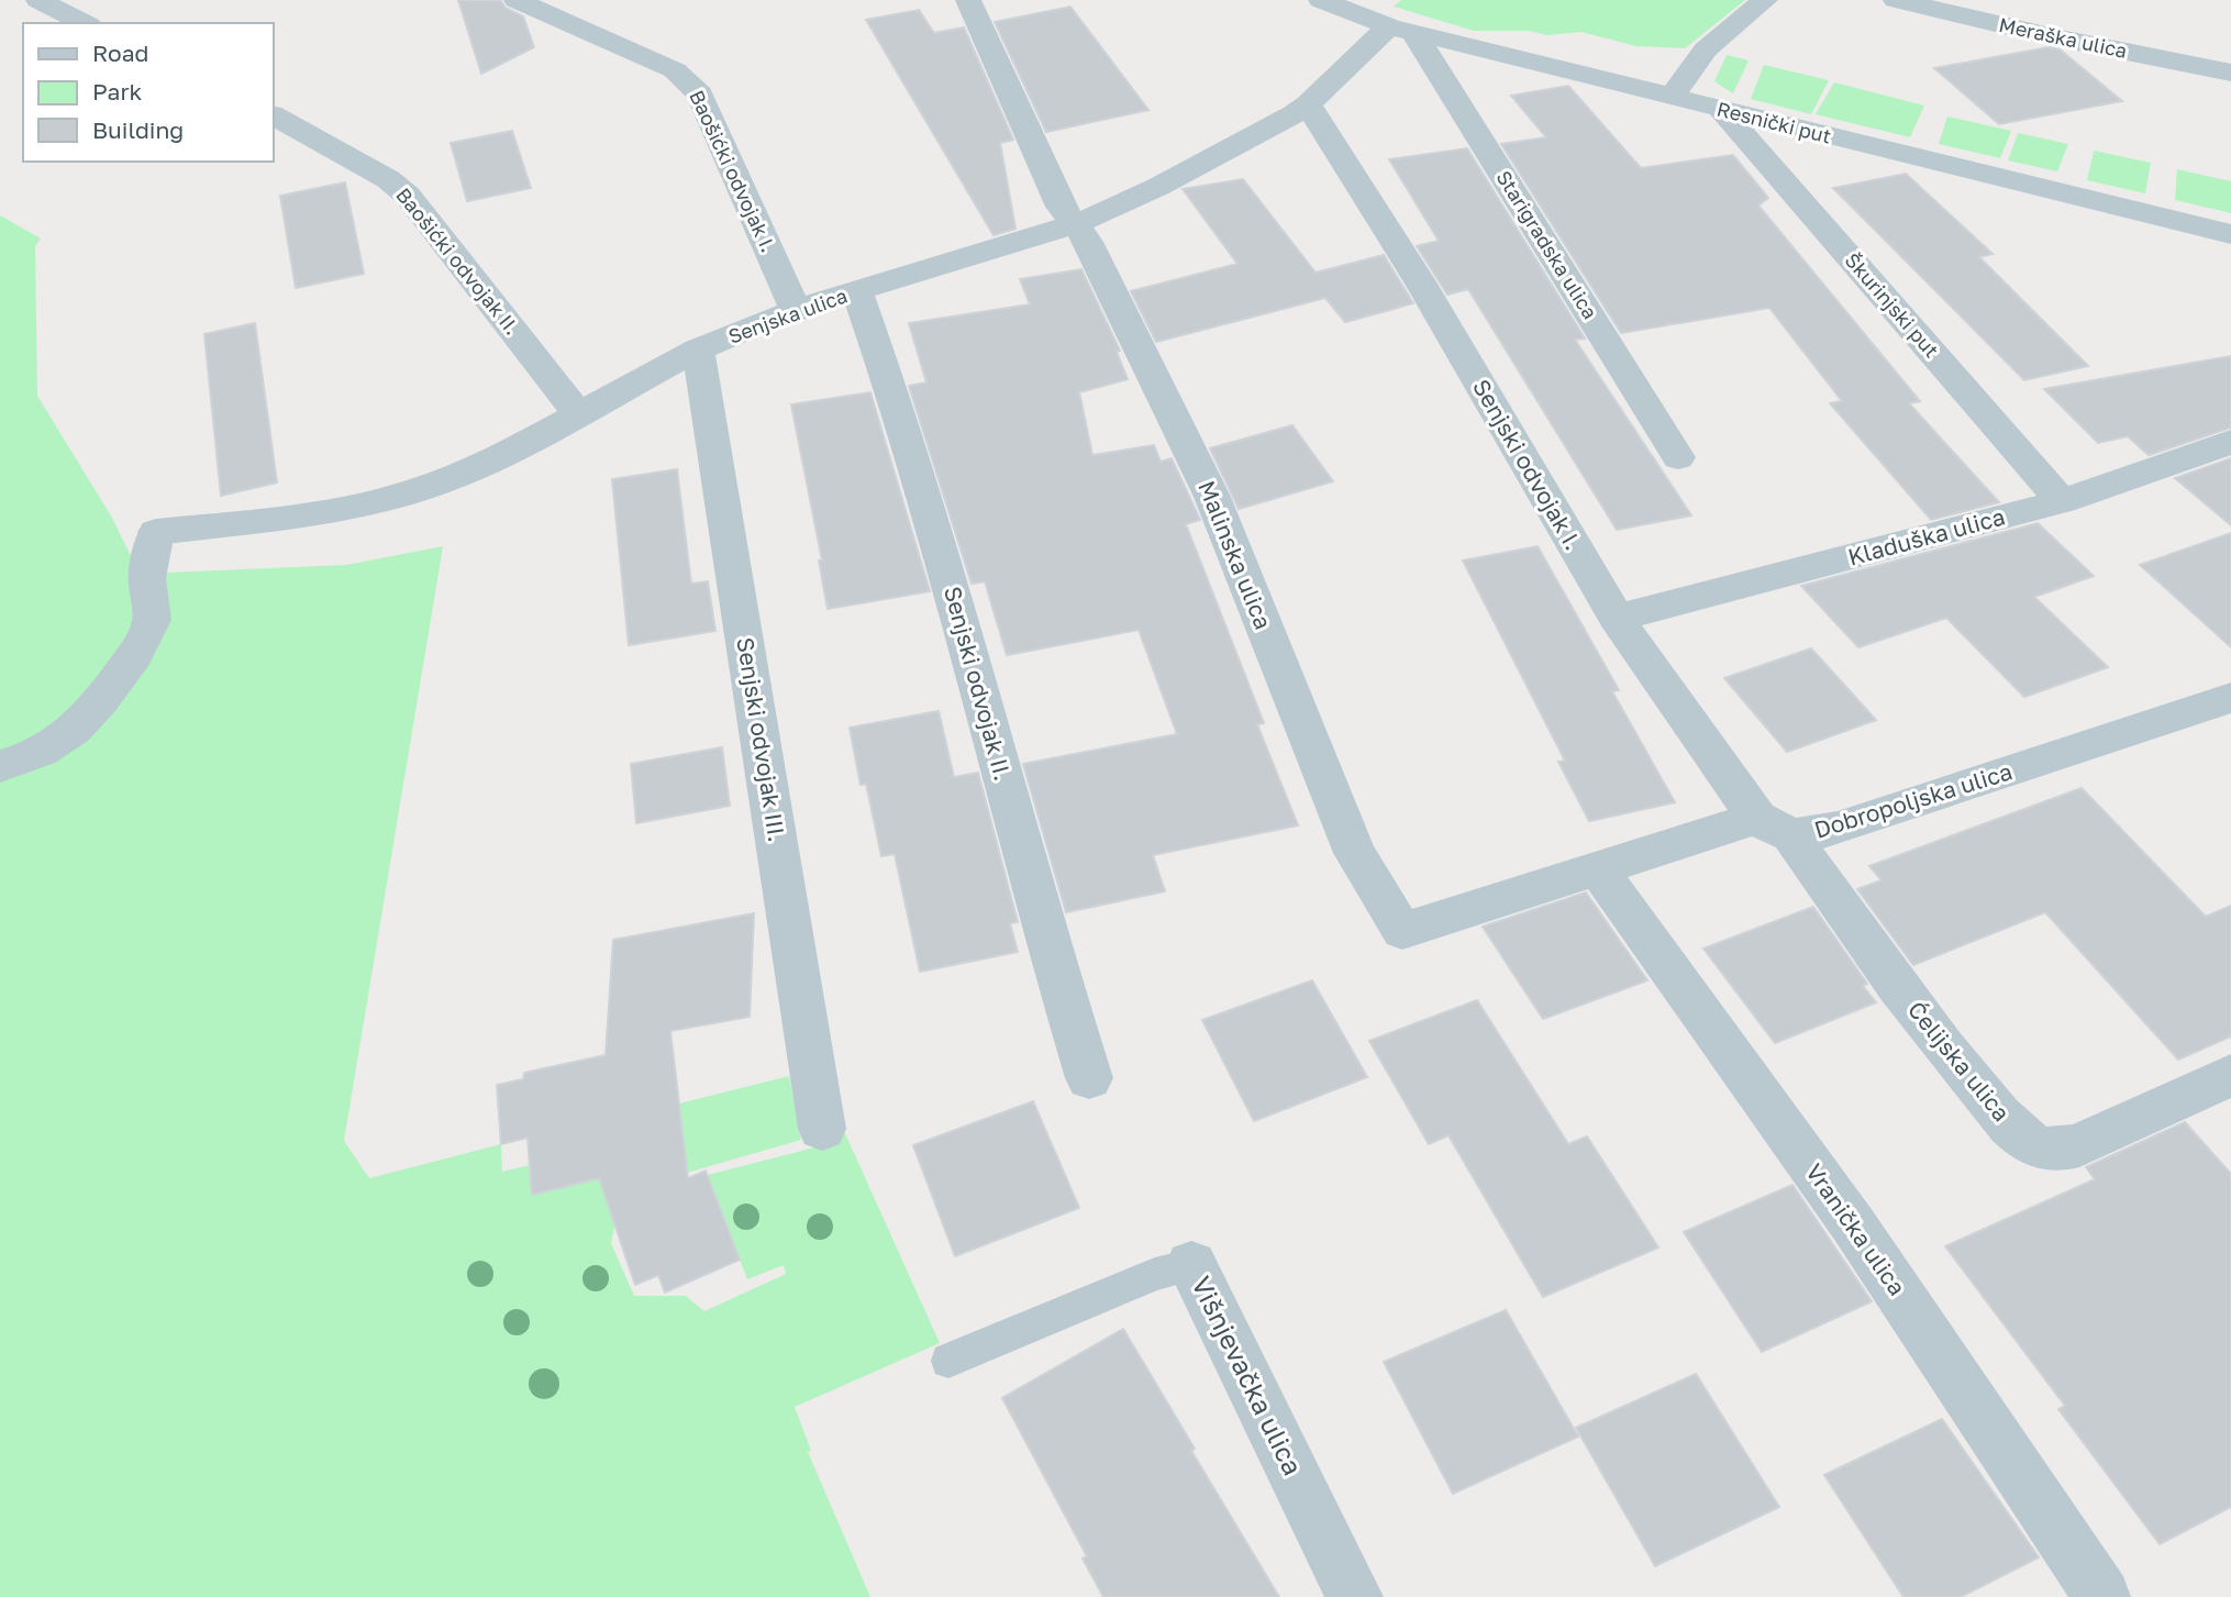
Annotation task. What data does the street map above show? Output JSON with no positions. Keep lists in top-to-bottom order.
{
  "streets": {
    "street": [
      "Meraška ulica",
      "Resnički put",
      "Baošićki odvojak I.",
      "Starigradska ulica",
      "Baošićki odvojak II.",
      "Škurinjski put",
      "Senjska ulica",
      "Senjski odvojak I.",
      "Kladuška ulica",
      "Malinska ulica",
      "Senjski odvojak II.",
      "Senjski odvojak III.",
      "Dobropoljska ulica",
      "Ćelijska ulica",
      "Vranička ulica",
      "Višnjevačka ulica"
    ]
  },
  "crossings": [
    ["Resnički put", "Starigradska ulica"],
    ["Resnički put", "Škurinjski put"],
    ["Resnički put", "Senjska ulica"],
    ["Baošićki odvojak I.", "Senjska ulica"],
    ["Starigradska ulica", "Senjska ulica"],
    ["Baošićki odvojak II.", "Senjska ulica"],
    ["Škurinjski put", "Kladuška ulica"],
    ["Senjska ulica", "Senjski odvojak I."],
    ["Senjska ulica", "Malinska ulica"],
    ["Senjska ulica", "Senjski odvojak II."],
    ["Senjska ulica", "Senjski odvojak III."],
    ["Senjski odvojak I.", "Kladuška ulica"],
    ["Senjski odvojak I.", "Dobropoljska ulica"],
    ["Senjski odvojak I.", "Ćelijska ulica"],
    ["Malinska ulica", "Dobropoljska ulica"],
    ["Malinska ulica", "Vranička ulica"],
    ["Dobropoljska ulica", "Ćelijska ulica"],
    ["Dobropoljska ulica", "Vranička ulica"]
  ],
  "legend": ["Road", "Park", "Building"]
}
